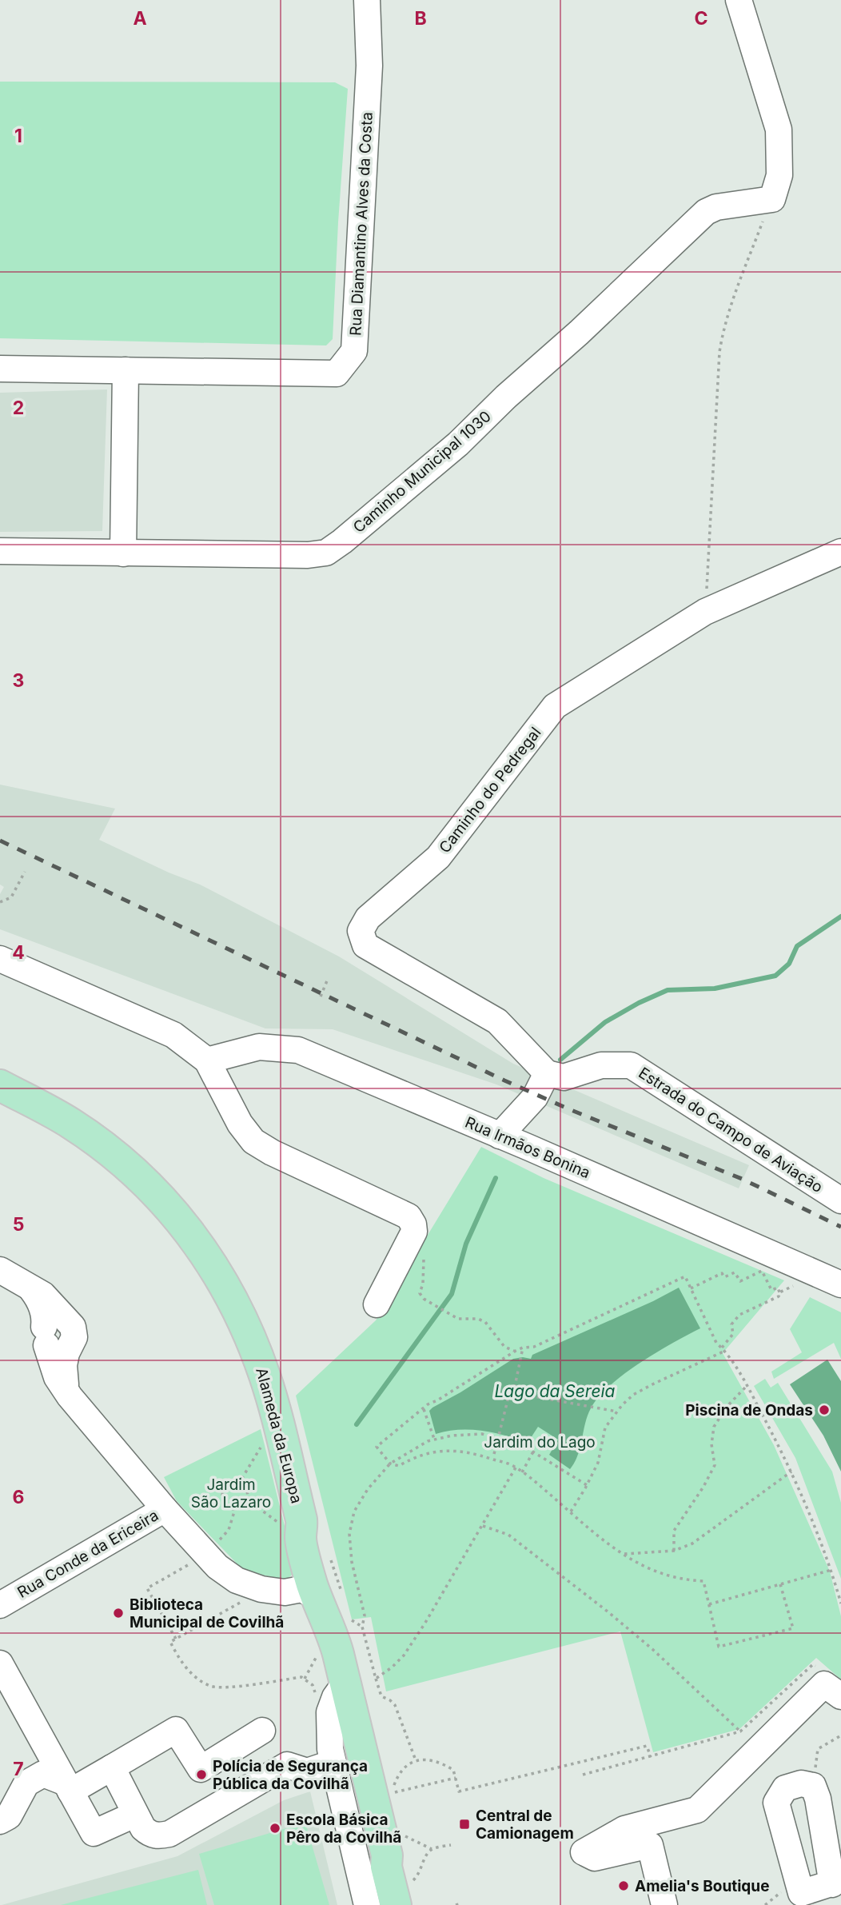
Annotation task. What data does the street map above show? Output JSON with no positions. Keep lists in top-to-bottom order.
{
  "streets": {
    "main road": ["Alameda da Europa"],
    "street": [
      "Rua Diamantino Alves da Costa",
      "Caminho Municipal 1030",
      "Caminho do Pedregal",
      "Estrada do Campo de Aviação",
      "Rua Irmãos Bonina",
      "Rua Conde da Ericeira"
    ]
  },
  "crossings": [
    ["Caminho do Pedregal", "Estrada do Campo de Aviação"]
  ],
  "water": ["Lago da Sereia"],
  "parks": ["Jardim do Lago", "Jardim São Lazaro"],
  "places": {
    "other": [
      "Piscina de Ondas",
      "Biblioteca Municipal de Covilhã",
      "Polícia de Segurança Pública da Covilhã",
      "Escola Básica Pêro da Covilhã",
      "Amelia's Boutique"
    ],
    "transit": ["Central de Camionagem"]
  },
  "grid": {
    "columns": ["A", "B", "C"],
    "rows": [
      "1",
      "2",
      "3",
      "4",
      "5",
      "6",
      "7"
    ]
  }
}
